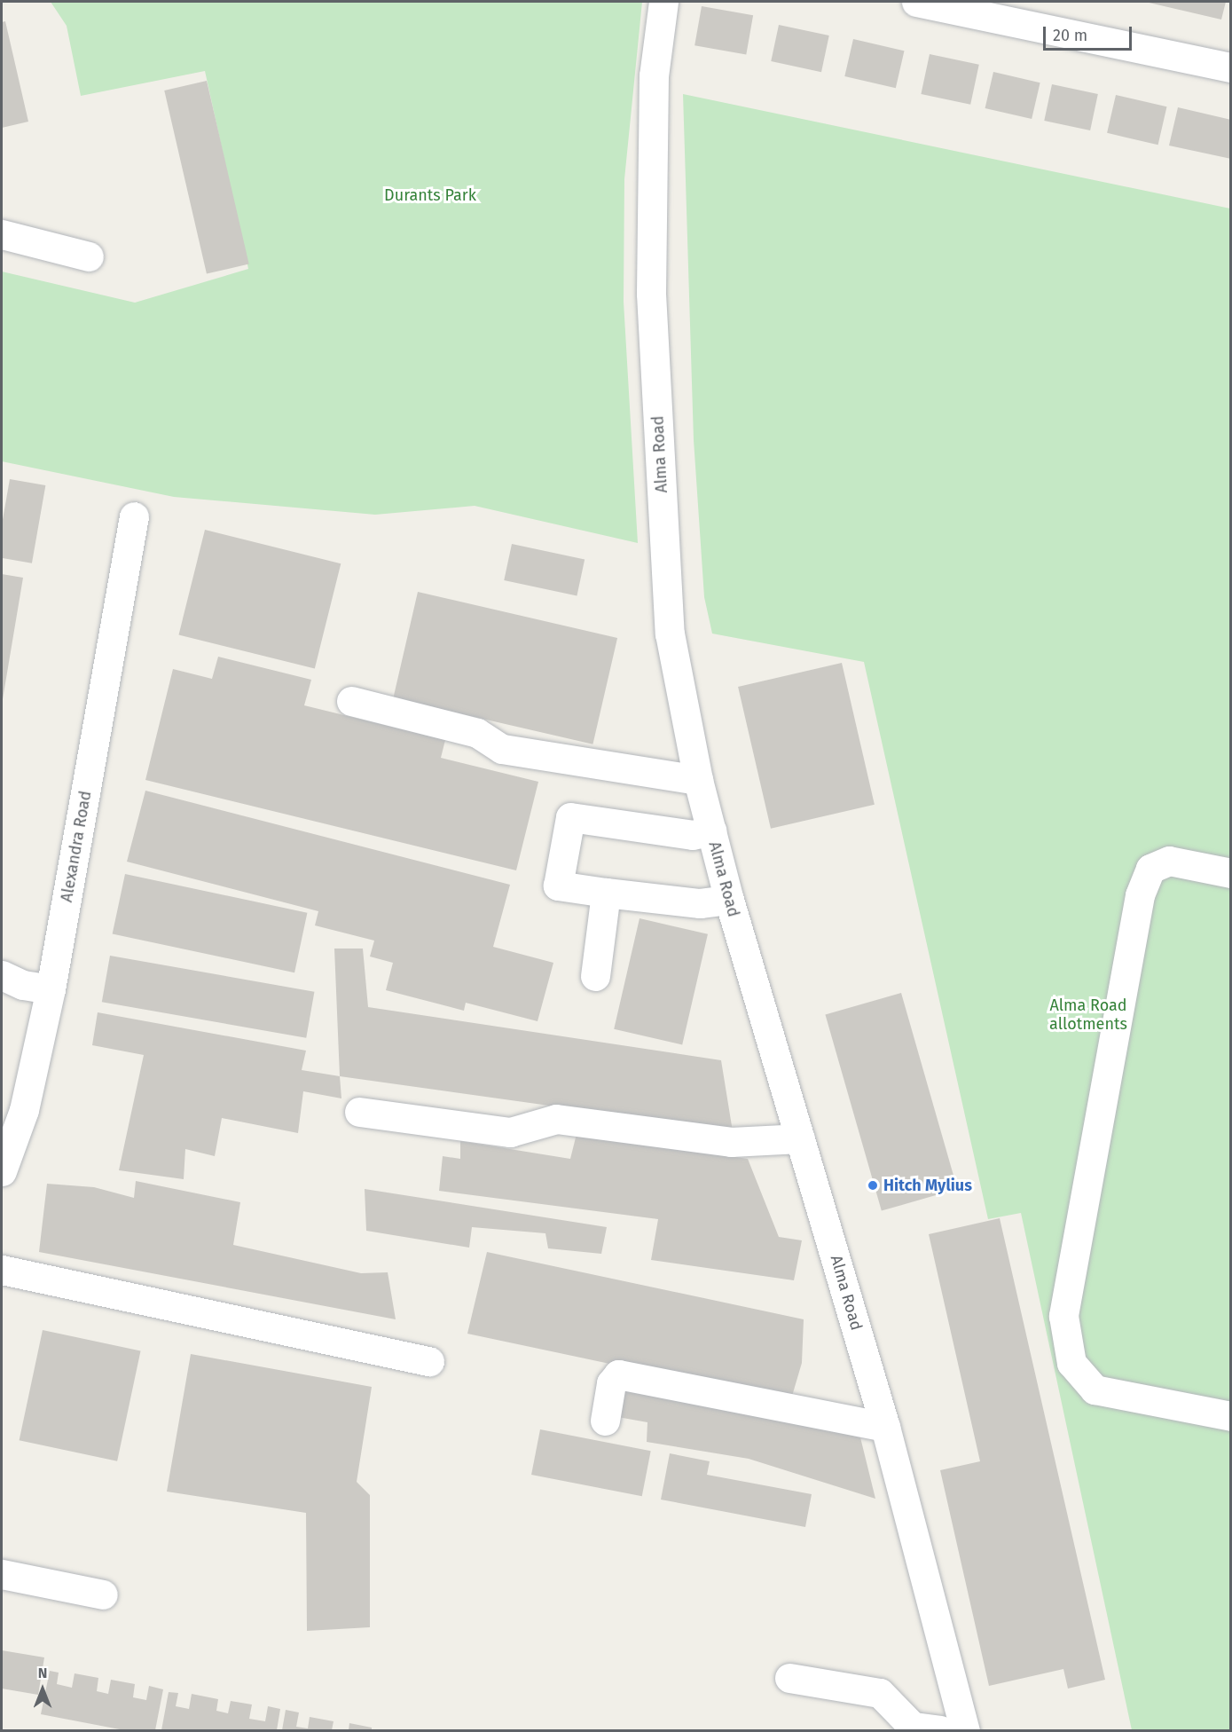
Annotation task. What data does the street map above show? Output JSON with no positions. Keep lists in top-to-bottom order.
{
  "streets": {
    "street": ["Alma Road", "Alexandra Road"]
  },
  "parks": ["Durants Park", "Alma Road allotments"],
  "places": ["Hitch Mylius"],
  "scale_bar": "20 m",
  "north": "top"
}
